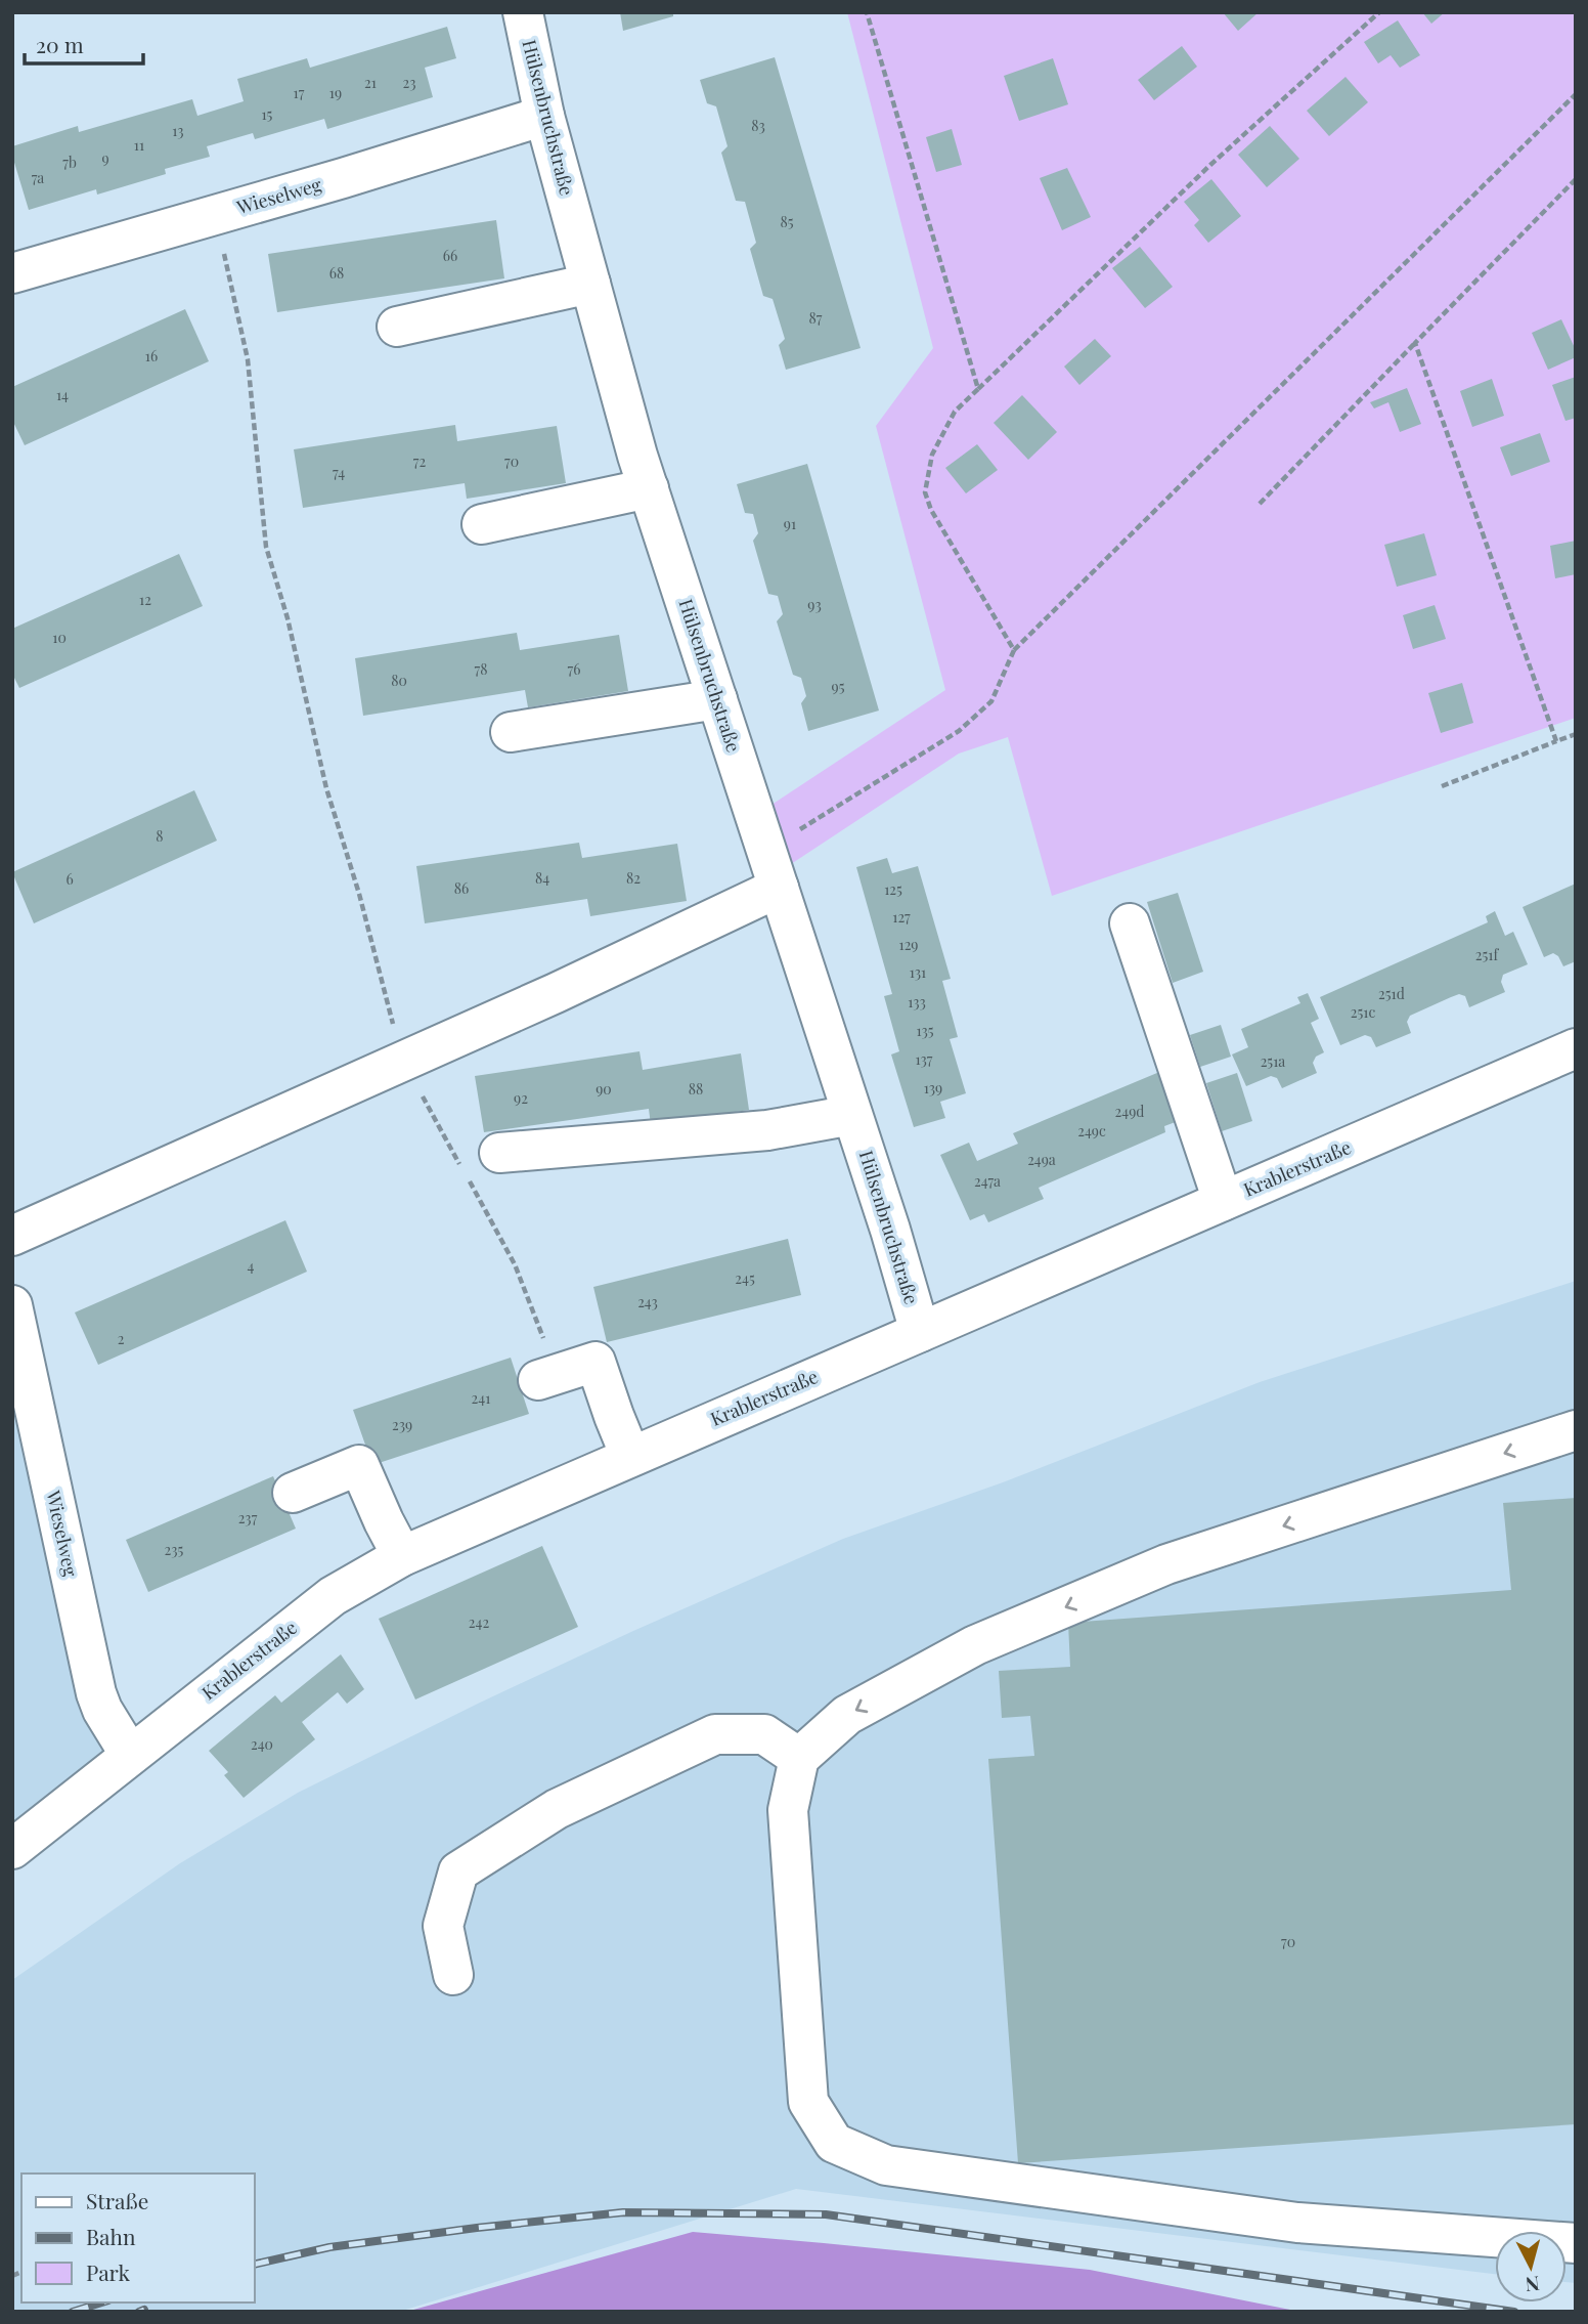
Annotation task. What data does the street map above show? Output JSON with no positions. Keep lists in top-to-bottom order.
{
  "streets": {
    "street": ["Hülsenbruchstraße", "Wieselweg", "Krablerstraße"]
  },
  "crossings": [
    ["Hülsenbruchstraße", "Wieselweg"],
    ["Hülsenbruchstraße", "Krablerstraße"],
    ["Wieselweg", "Krablerstraße"]
  ],
  "house_numbers": [
    "21",
    "23",
    "17",
    "19",
    "15",
    "83",
    "13",
    "11",
    "9",
    "7b",
    "7a",
    "85",
    "66",
    "68",
    "87",
    "16",
    "14",
    "72",
    "70",
    "74",
    "91",
    "12",
    "93",
    "10",
    "78",
    "76",
    "80",
    "95",
    "8",
    "84",
    "82",
    "6",
    "86",
    "125",
    "127",
    "129",
    "251f",
    "131",
    "251d",
    "133",
    "251c",
    "135",
    "137",
    "251a",
    "139",
    "90",
    "88",
    "92",
    "249d",
    "249c",
    "249a",
    "247a",
    "4",
    "245",
    "243",
    "2",
    "241",
    "239",
    "237",
    "235",
    "242",
    "240",
    "70"
  ],
  "legend": ["Straße", "Bahn", "Park"],
  "scale_bar": "20 m",
  "north": "bottom"
}
